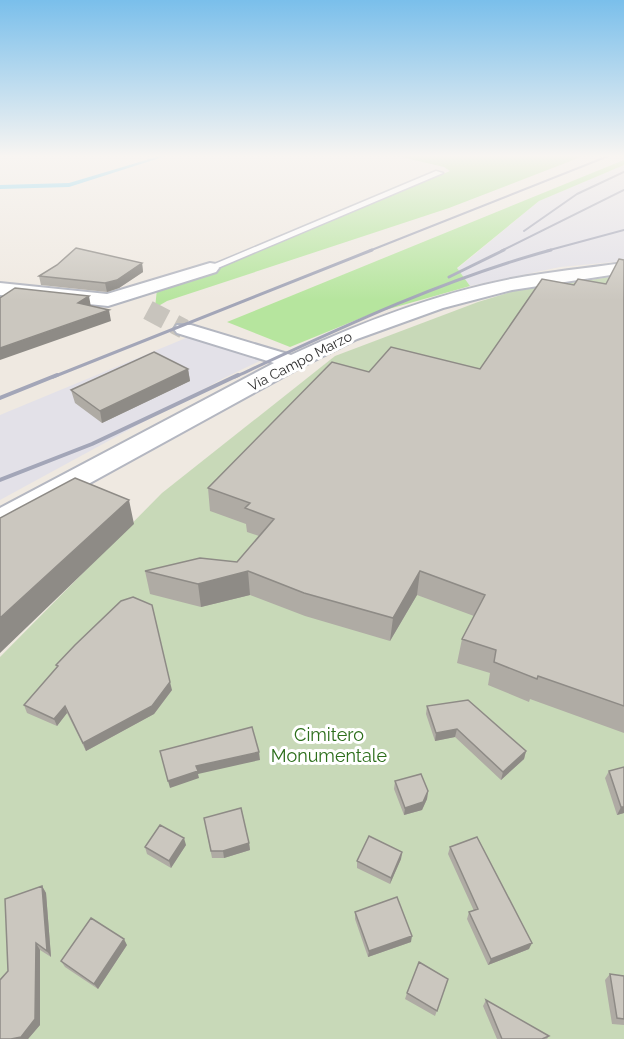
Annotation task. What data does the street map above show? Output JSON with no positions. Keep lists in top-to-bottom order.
{
  "streets": {
    "street": ["Via Campo Marzo"]
  },
  "parks": ["Cimitero Monumentale"]
}
